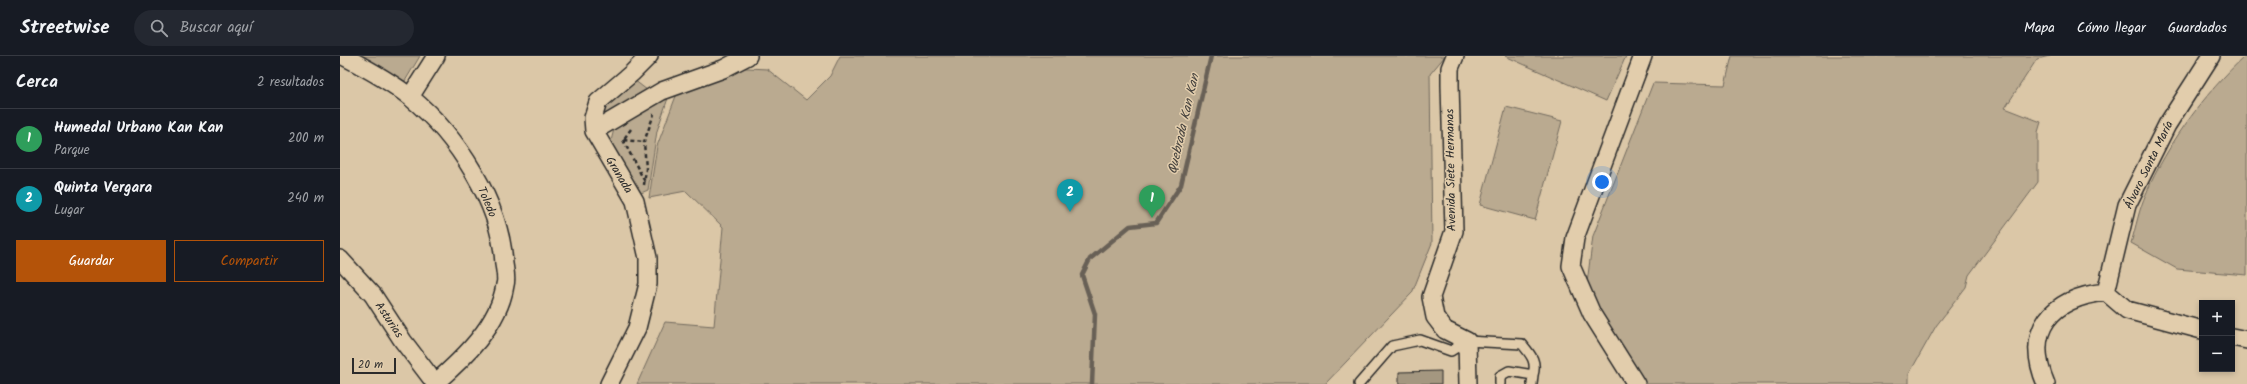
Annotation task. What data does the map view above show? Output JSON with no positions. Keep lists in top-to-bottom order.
{
  "streets": {
    "street": [
      "Álvaro Santa María",
      "Avenida Siete Hermanas",
      "Granada",
      "Toledo",
      "Asturias"
    ]
  },
  "crossings": [
    ["Toledo", "Asturias"]
  ],
  "water": ["Quebrada Kan Kan"],
  "scale_bar": "20 m",
  "page": {
    "header": "Streetwise",
    "search": "Buscar aquí",
    "nav": ["Mapa", "Cómo llegar", "Guardados"],
    "heading": ["Cerca", "2 resultados"],
    "list": [
      {
        "mark": "1",
        "name": "Humedal Urbano Kan Kan",
        "note": "Parque",
        "value": "200 m"
      },
      {
        "mark": "2",
        "name": "Quinta Vergara",
        "note": "Lugar",
        "value": "240 m"
      }
    ],
    "pins": ["2", "1"],
    "buttons": ["Guardar", "Compartir"],
    "map_buttons": ["+", "−"],
    "scale": "20 m"
  }
}
